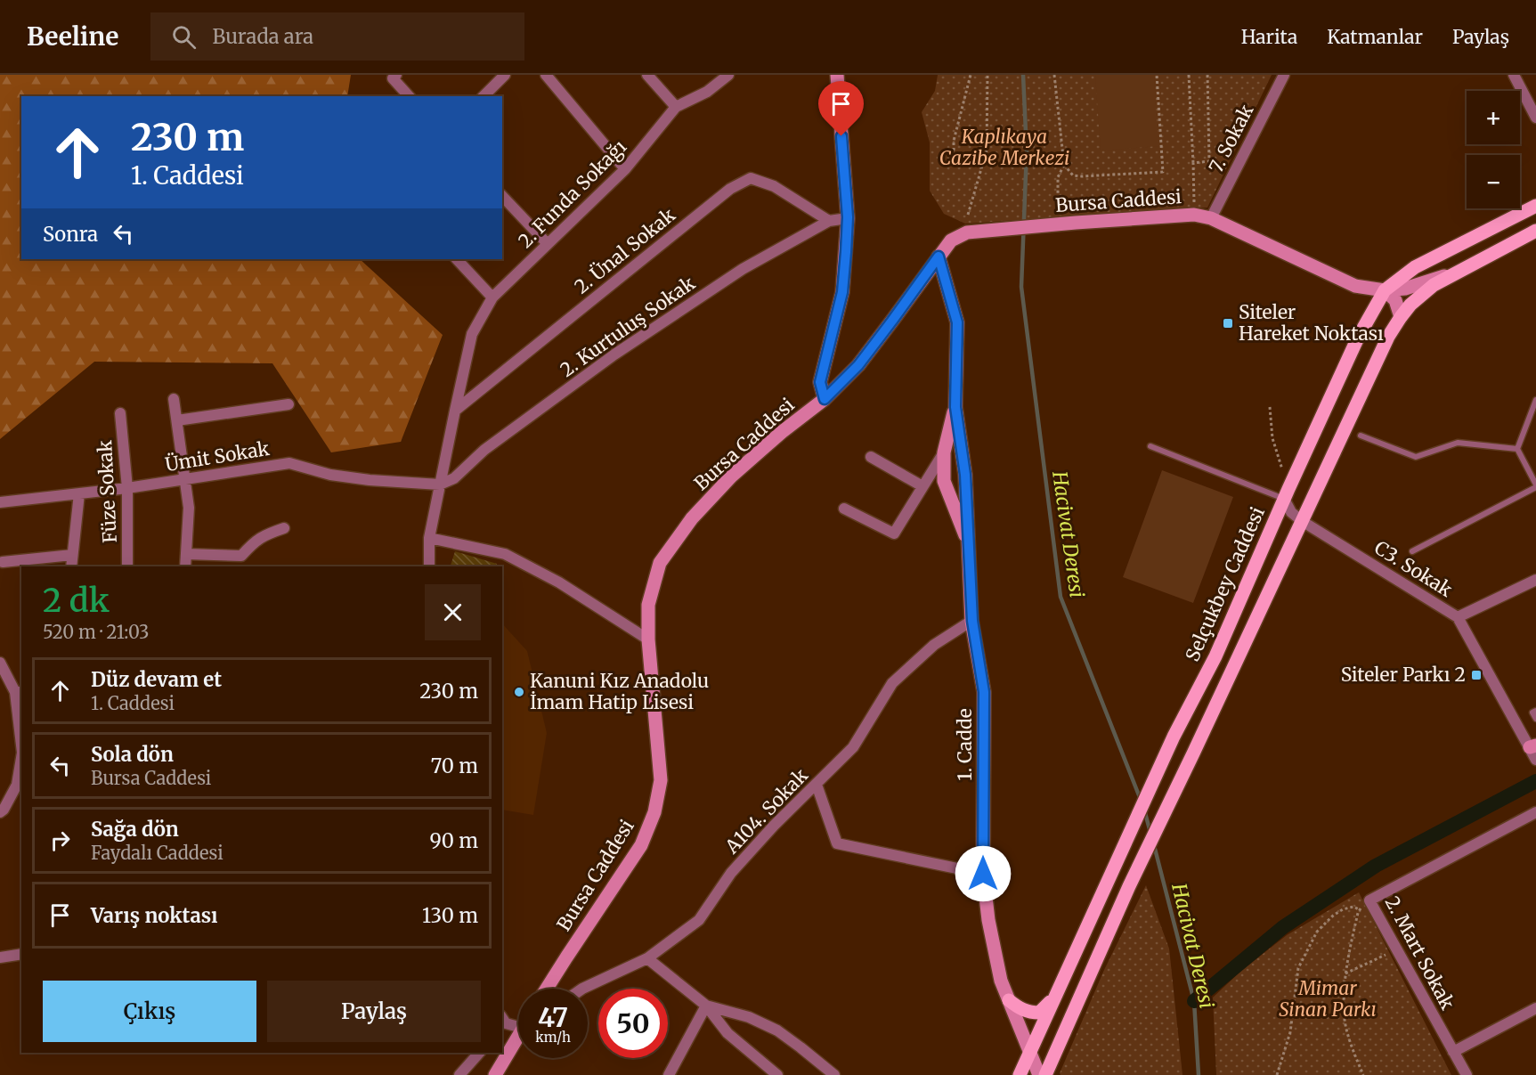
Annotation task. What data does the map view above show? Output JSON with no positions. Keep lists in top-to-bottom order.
{
  "streets": {
    "main road": ["Bursa Caddesi", "Selçukbey Caddesi", "1. Cadde"],
    "street": [
      "7. Sokak",
      "2. Funda Sokağı",
      "2. Ünal Sokak",
      "2. Kurtuluş Sokak",
      "Ümit Sokak",
      "Füze Sokak",
      "C3. Sokak",
      "A104. Sokak",
      "2. Mart Sokak"
    ]
  },
  "crossings": [
    ["7. Sokak", "Bursa Caddesi"],
    ["2. Funda Sokağı", "2. Ünal Sokak"],
    ["2. Funda Sokağı", "2. Kurtuluş Sokak"],
    ["2. Funda Sokağı", "Ümit Sokak"],
    ["Bursa Caddesi", "Selçukbey Caddesi"],
    ["2. Ünal Sokak", "2. Kurtuluş Sokak"],
    ["2. Kurtuluş Sokak", "Ümit Sokak"],
    ["Ümit Sokak", "Füze Sokak"],
    ["C3. Sokak", "Selçukbey Caddesi"],
    ["Selçukbey Caddesi", "1. Cadde"],
    ["1. Cadde", "A104. Sokak"]
  ],
  "water": ["Hacivat Deresi"],
  "parks": ["Kaplıkaya Cazibe Merkezi", "Mimar Sinan Parkı"],
  "places": {
    "transit": ["Siteler Hareket Noktası", "Siteler Parkı 2"],
    "other": ["Kanuni Kız Anadolu İmam Hatip Lisesi"]
  },
  "page": {
    "header": "Beeline",
    "search": "Burada ara",
    "nav": ["Harita", "Katmanlar", "Paylaş"],
    "map_buttons": ["+", "−"],
    "turn": ["230 m", "1. Caddesi"],
    "then": "Sonra",
    "heading": ["2 dk", "520 m · 21:03"],
    "list": [
      {
        "name": "Düz devam et",
        "note": "1. Caddesi",
        "value": "230 m"
      },
      {
        "name": "Sola dön",
        "note": "Bursa Caddesi",
        "value": "70 m"
      },
      {
        "name": "Sağa dön",
        "note": "Faydalı Caddesi",
        "value": "90 m"
      },
      {
        "name": "Varış noktası",
        "value": "130 m"
      }
    ],
    "buttons": ["Çıkış", "Paylaş"],
    "speed": "47 km/h",
    "limit": "50"
  }
}
